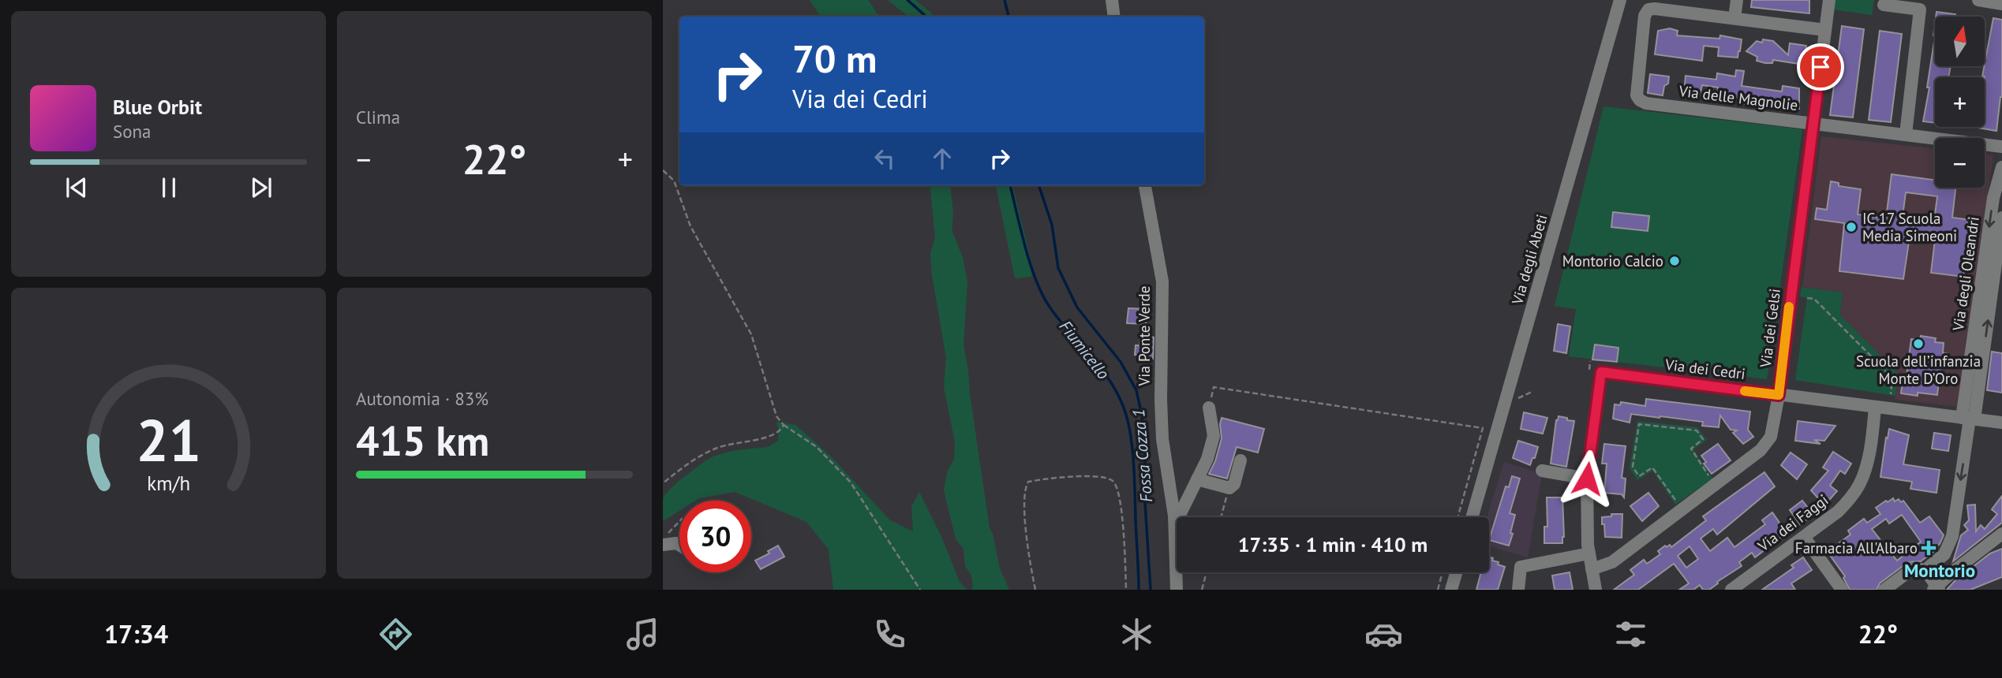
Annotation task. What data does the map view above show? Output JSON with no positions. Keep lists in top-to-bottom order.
{
  "streets": {
    "street": [
      "Via delle Magnolie",
      "Via degli Abeti",
      "Via degli Oleandri",
      "Via dei Gelsi",
      "Via Ponte Verde",
      "Via dei Cedri",
      "Via dei Faggi"
    ]
  },
  "crossings": [
    ["Via delle Magnolie", "Via dei Gelsi"],
    ["Via degli Oleandri", "Via dei Cedri"],
    ["Via dei Gelsi", "Via dei Cedri"],
    ["Via dei Cedri", "Via dei Faggi"]
  ],
  "one_way": ["Via degli Oleandri"],
  "districts": ["Montorio"],
  "water": ["Fiumicello", "Fossa Cozza 1"],
  "places": {
    "other": ["IC 17 Scuola Media Simeoni", "Montorio Calcio", "Scuola dell’infanzia Monte D’Oro"],
    "health": ["Farmacia All'Albaro"]
  },
  "north": "top",
  "page": {
    "tile": [
      "Clima",
      ["Autonomia · 83%", "415 km"]
    ],
    "map_buttons": ["+", "−"],
    "turn": ["70 m", "Via dei Cedri"],
    "song": ["Blue Orbit", "Sona"],
    "heat": ["−", "22°", "+"],
    "limit": "30",
    "trip": "17:35 · 1 min · 410 m",
    "tabs": ["17:34", "22°"],
    "gauge": ["21", "km/h"]
  }
}
